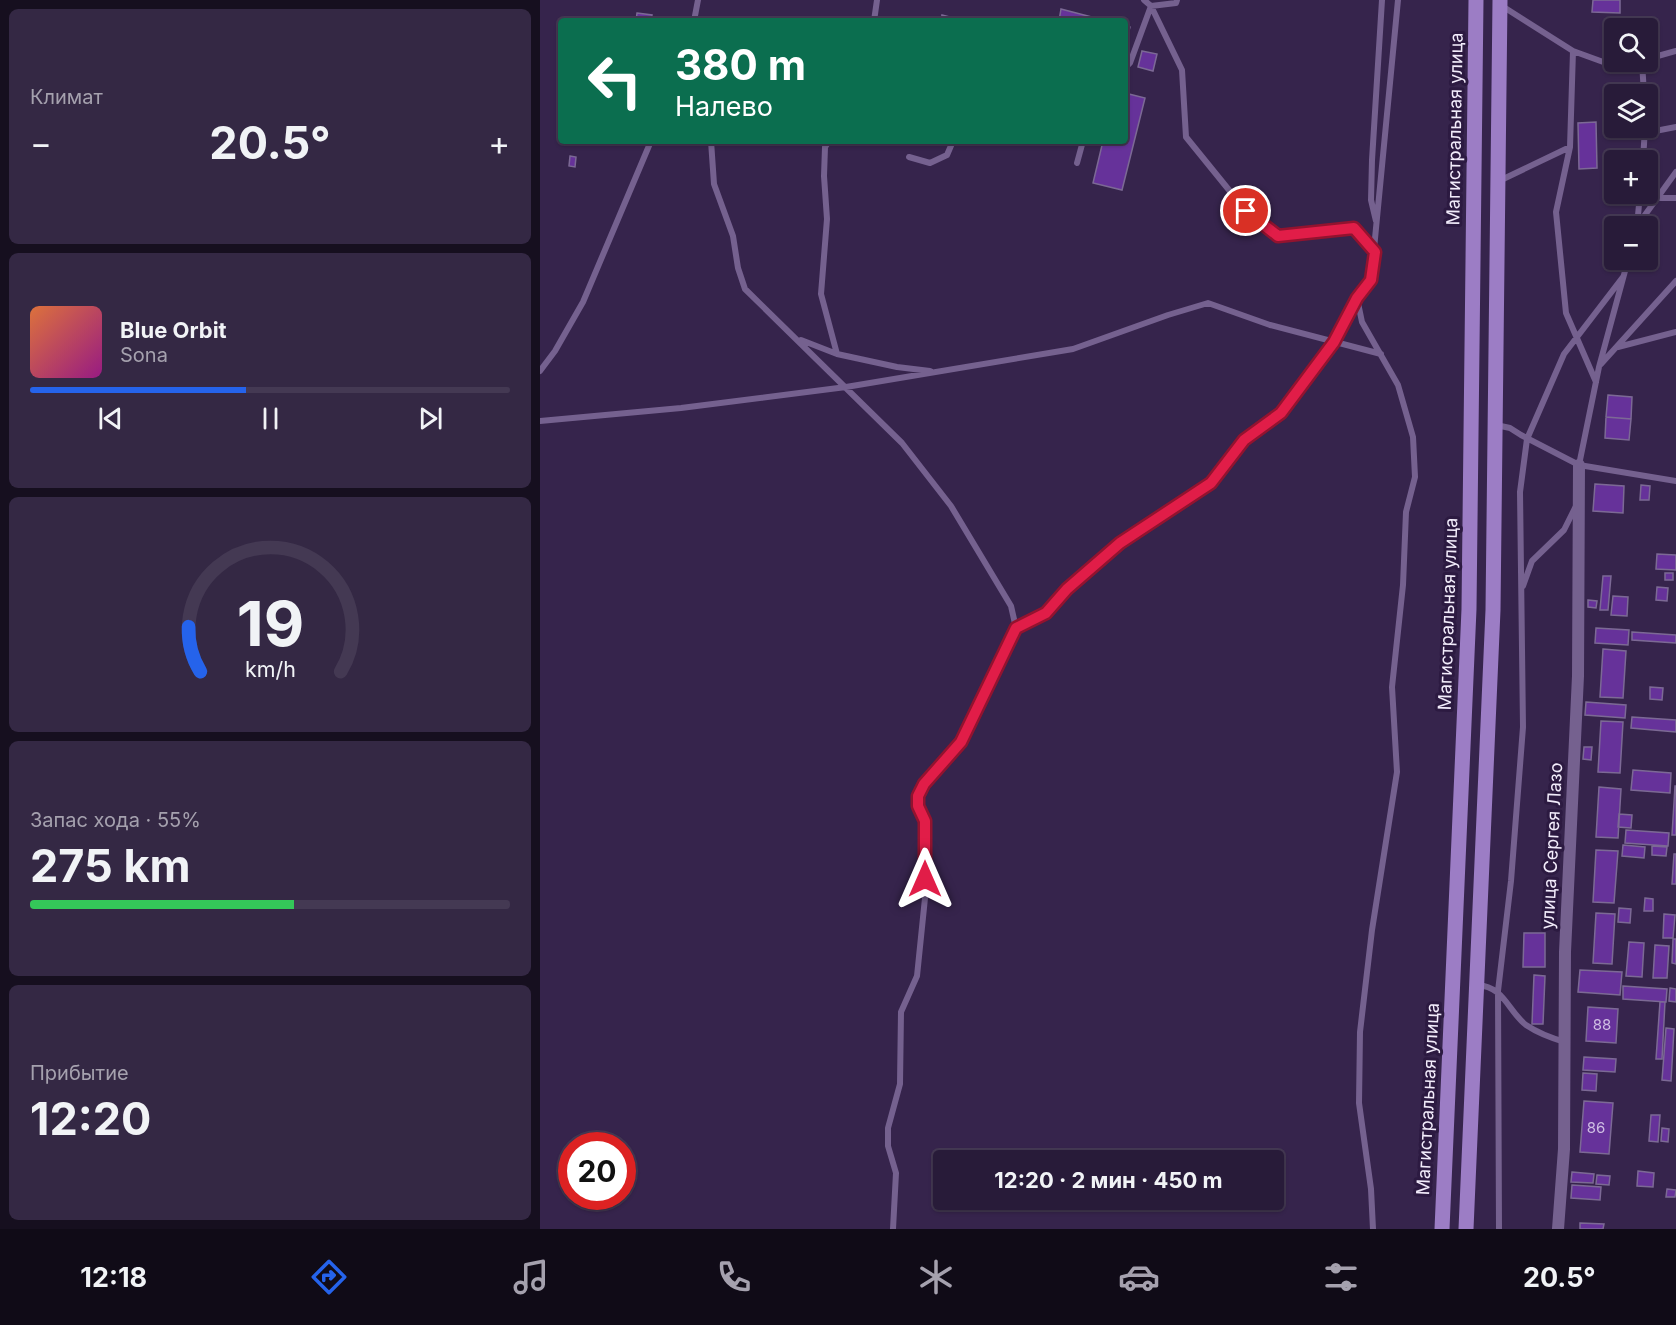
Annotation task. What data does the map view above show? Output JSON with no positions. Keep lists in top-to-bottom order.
{
  "streets": {
    "main road": ["Магистральная улица"],
    "street": ["улица Сергея Лазо"]
  },
  "house_numbers": ["88", "86"],
  "page": {
    "tile": [
      "Климат",
      ["Запас хода · 55%", "275 km"],
      ["Прибытие", "12:20"]
    ],
    "map_buttons": ["+", "−"],
    "turn": ["380 m", "Налево"],
    "heat": ["−", "20.5°", "+"],
    "song": ["Blue Orbit", "Sona"],
    "limit": "20",
    "trip": "12:20 · 2 мин · 450 m",
    "tabs": ["12:18", "20.5°"],
    "gauge": ["19", "km/h"]
  }
}
